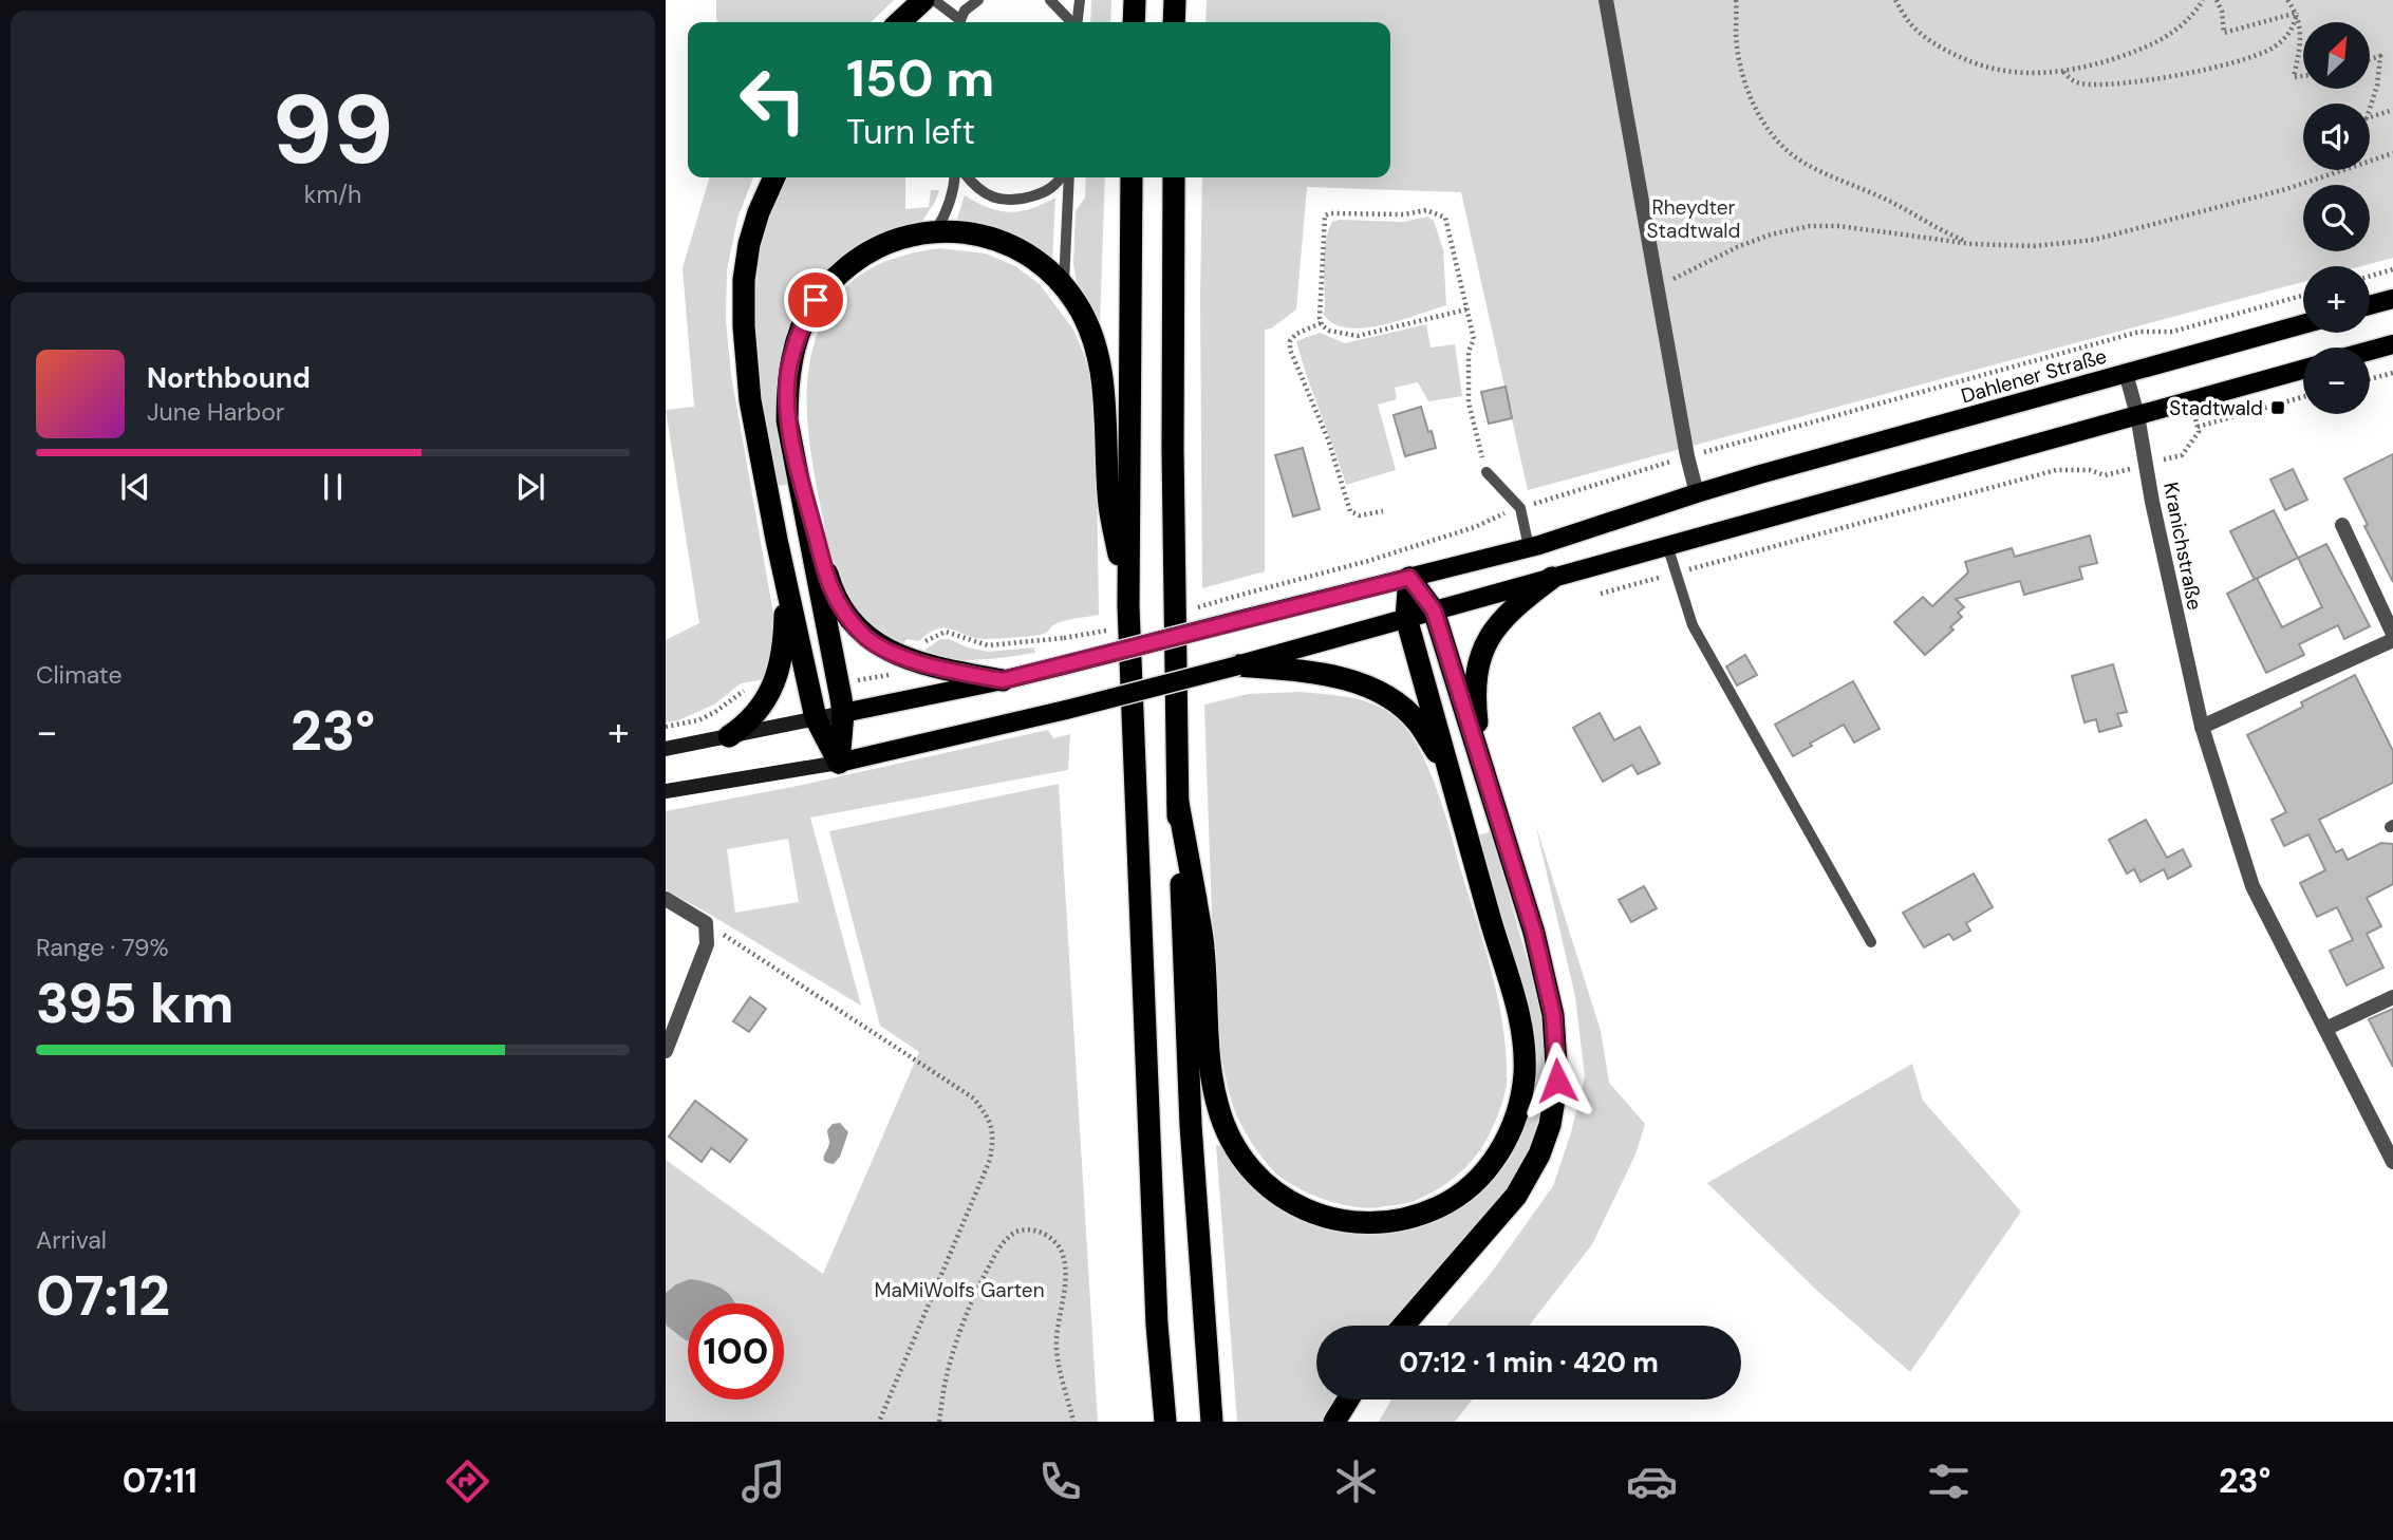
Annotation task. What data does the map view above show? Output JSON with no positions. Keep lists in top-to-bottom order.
{
  "streets": {
    "main road": ["Dahlener Straße"],
    "street": ["Kranichstraße"]
  },
  "crossings": [
    ["Dahlener Straße", "Kranichstraße"]
  ],
  "parks": ["Rheydter Stadtwald", "MaMiWolfs Garten"],
  "places": {
    "transit": ["Stadtwald"]
  },
  "north": "top right",
  "page": {
    "tile": [
      ["99", "km/h"],
      "Climate",
      ["Range · 79%", "395 km"],
      ["Arrival", "07:12"]
    ],
    "map_buttons": ["+", "−"],
    "turn": ["150 m", "Turn left"],
    "song": ["Northbound", "June Harbor"],
    "heat": ["−", "23°", "+"],
    "limit": "100",
    "trip": "07:12 · 1 min · 420 m",
    "tabs": ["07:11", "23°"]
  }
}
